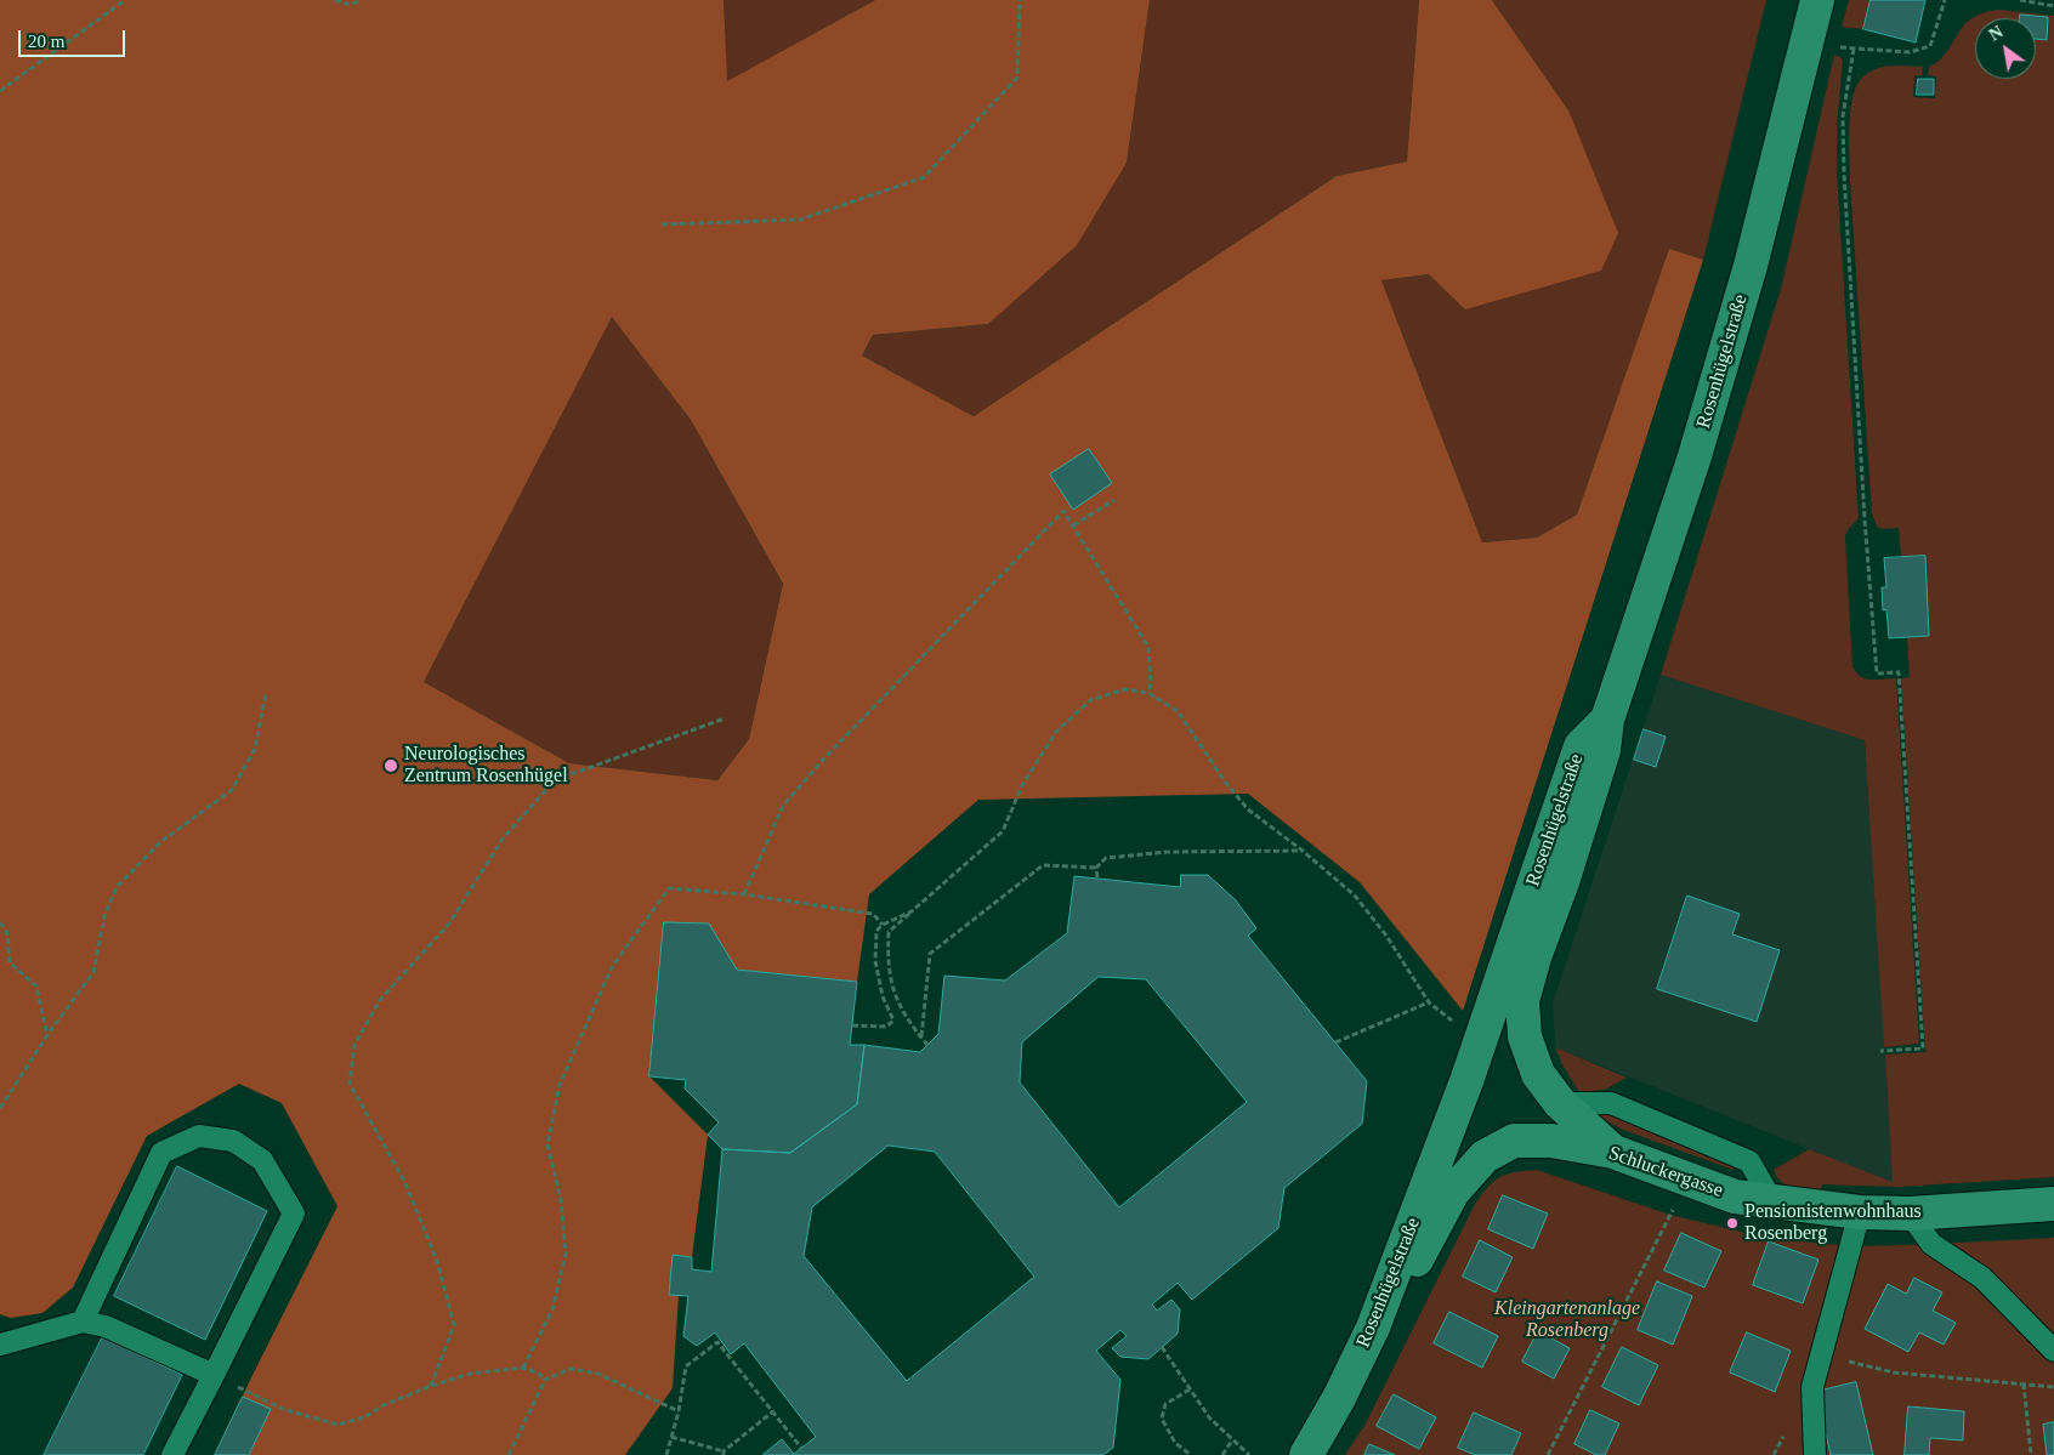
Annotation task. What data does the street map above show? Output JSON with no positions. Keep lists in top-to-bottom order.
{
  "streets": {
    "main road": ["Rosenhügelstraße", "Schluckergasse"]
  },
  "crossings": [
    ["Rosenhügelstraße", "Schluckergasse"]
  ],
  "parks": ["Kleingartenanlage Rosenberg"],
  "places": ["Neurologisches Zentrum Rosenhügel", "Pensionistenwohnhaus Rosenberg"],
  "scale_bar": "20 m",
  "north": "top left"
}
